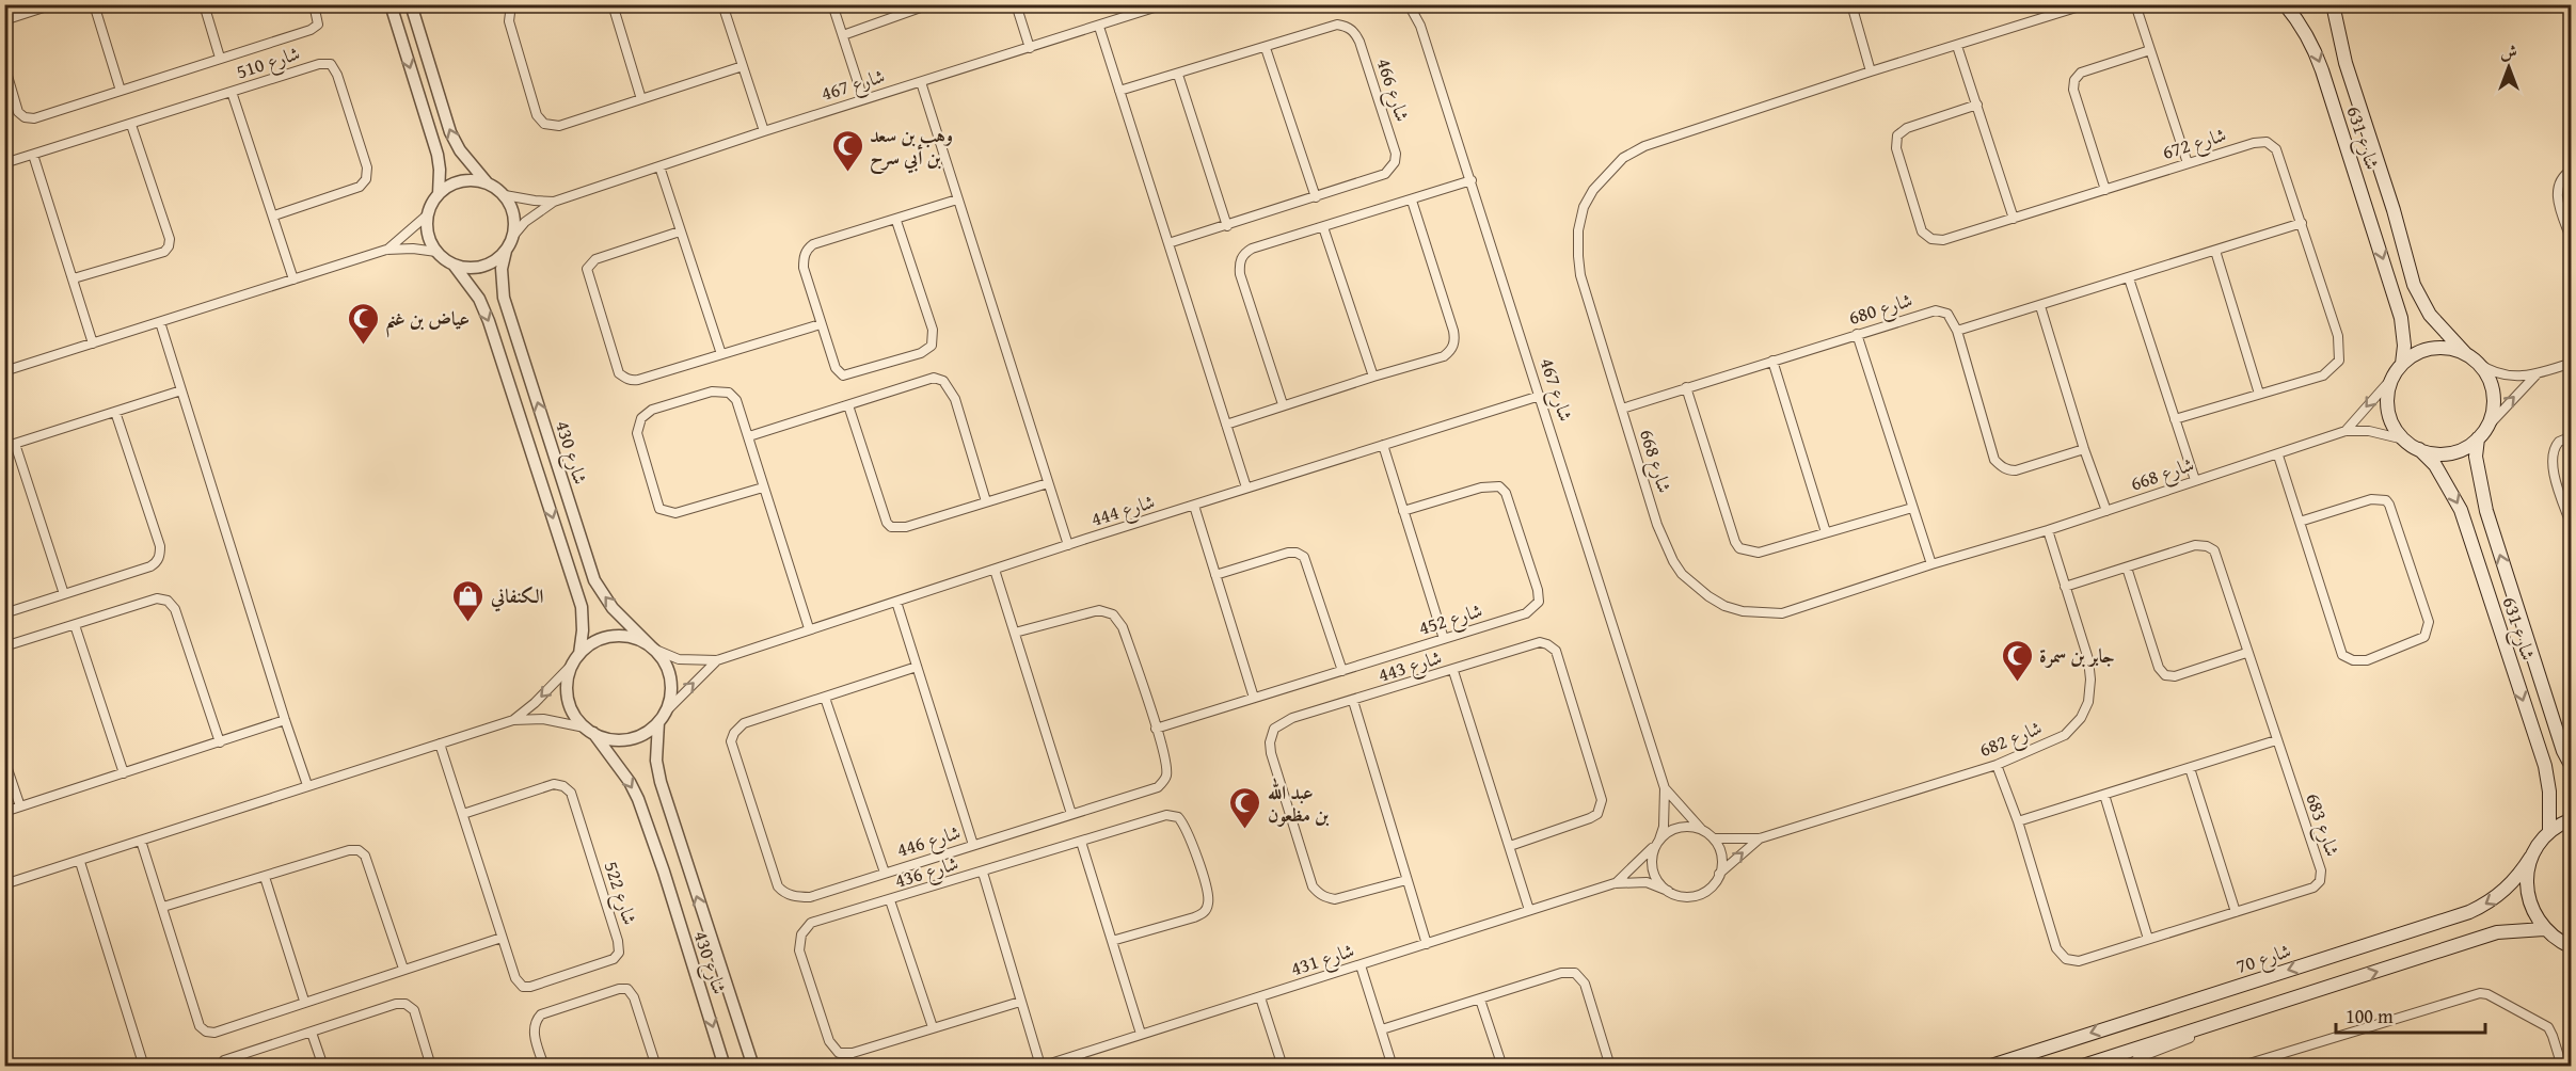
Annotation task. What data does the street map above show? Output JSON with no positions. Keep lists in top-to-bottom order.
{
  "streets": {
    "main road": ["شارع 631", "شارع 70"],
    "street": [
      "شارع 510",
      "شارع 467",
      "شارع 466",
      "شارع 672",
      "شارع 680",
      "شارع 430",
      "شارع 668",
      "شارع 444",
      "شارع 452",
      "شارع 443",
      "شارع 682",
      "شارع 683",
      "شارع 446",
      "شارع 436",
      "شارع 522",
      "شارع 431"
    ]
  },
  "crossings": [
    ["شارع 467", "شارع 430"],
    ["شارع 467", "شارع 444"],
    ["شارع 467", "شارع 682"],
    ["شارع 467", "شارع 431"],
    ["شارع 631", "شارع 668"],
    ["شارع 631", "شارع 70"],
    ["شارع 680", "شارع 668"],
    ["شارع 430", "شارع 444"],
    ["شارع 668", "شارع 682"],
    ["شارع 452", "شارع 446"],
    ["شارع 682", "شارع 683"],
    ["شارع 682", "شارع 431"]
  ],
  "places": {
    "mosque": [
      "وهب بن سعد بن أبي سرح",
      "عياض بن غنم",
      "جابر بن سمرة",
      "عبد الله بن مظعون"
    ],
    "shop": ["الكنفاني"]
  },
  "scale_bar": "100 m",
  "north": "top"
}
